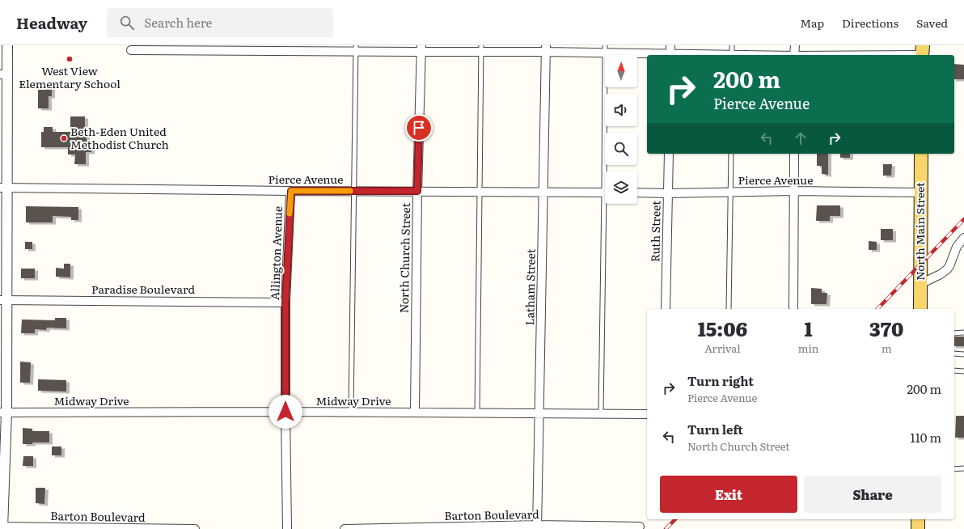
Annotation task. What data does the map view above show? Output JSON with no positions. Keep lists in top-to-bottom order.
{
  "streets": {
    "main road": ["North Main Street"],
    "street": [
      "Pierce Avenue",
      "Ruth Street",
      "Allington Avenue",
      "North Church Street",
      "Latham Street",
      "Paradise Boulevard",
      "Midway Drive",
      "Barton Boulevard"
    ]
  },
  "crossings": [
    ["Pierce Avenue", "Ruth Street"],
    ["Pierce Avenue", "North Main Street"],
    ["Pierce Avenue", "Allington Avenue"],
    ["Pierce Avenue", "North Church Street"],
    ["Pierce Avenue", "Latham Street"],
    ["Allington Avenue", "Paradise Boulevard"],
    ["Allington Avenue", "Midway Drive"],
    ["North Church Street", "Midway Drive"],
    ["Latham Street", "Midway Drive"],
    ["Latham Street", "Barton Boulevard"]
  ],
  "places": ["West View Elementary School", "Beth-Eden United Methodist Church"],
  "north": "top",
  "page": {
    "header": "Headway",
    "search": "Search here",
    "nav": ["Map", "Directions", "Saved"],
    "turn": ["200 m", "Pierce Avenue"],
    "eta": [
      "15:06",
      "Arrival",
      "1",
      "min",
      "370",
      "m"
    ],
    "list": [
      {
        "name": "Turn right",
        "note": "Pierce Avenue",
        "value": "200 m"
      },
      {
        "name": "Turn left",
        "note": "North Church Street",
        "value": "110 m"
      }
    ],
    "buttons": ["Exit", "Share"]
  }
}
